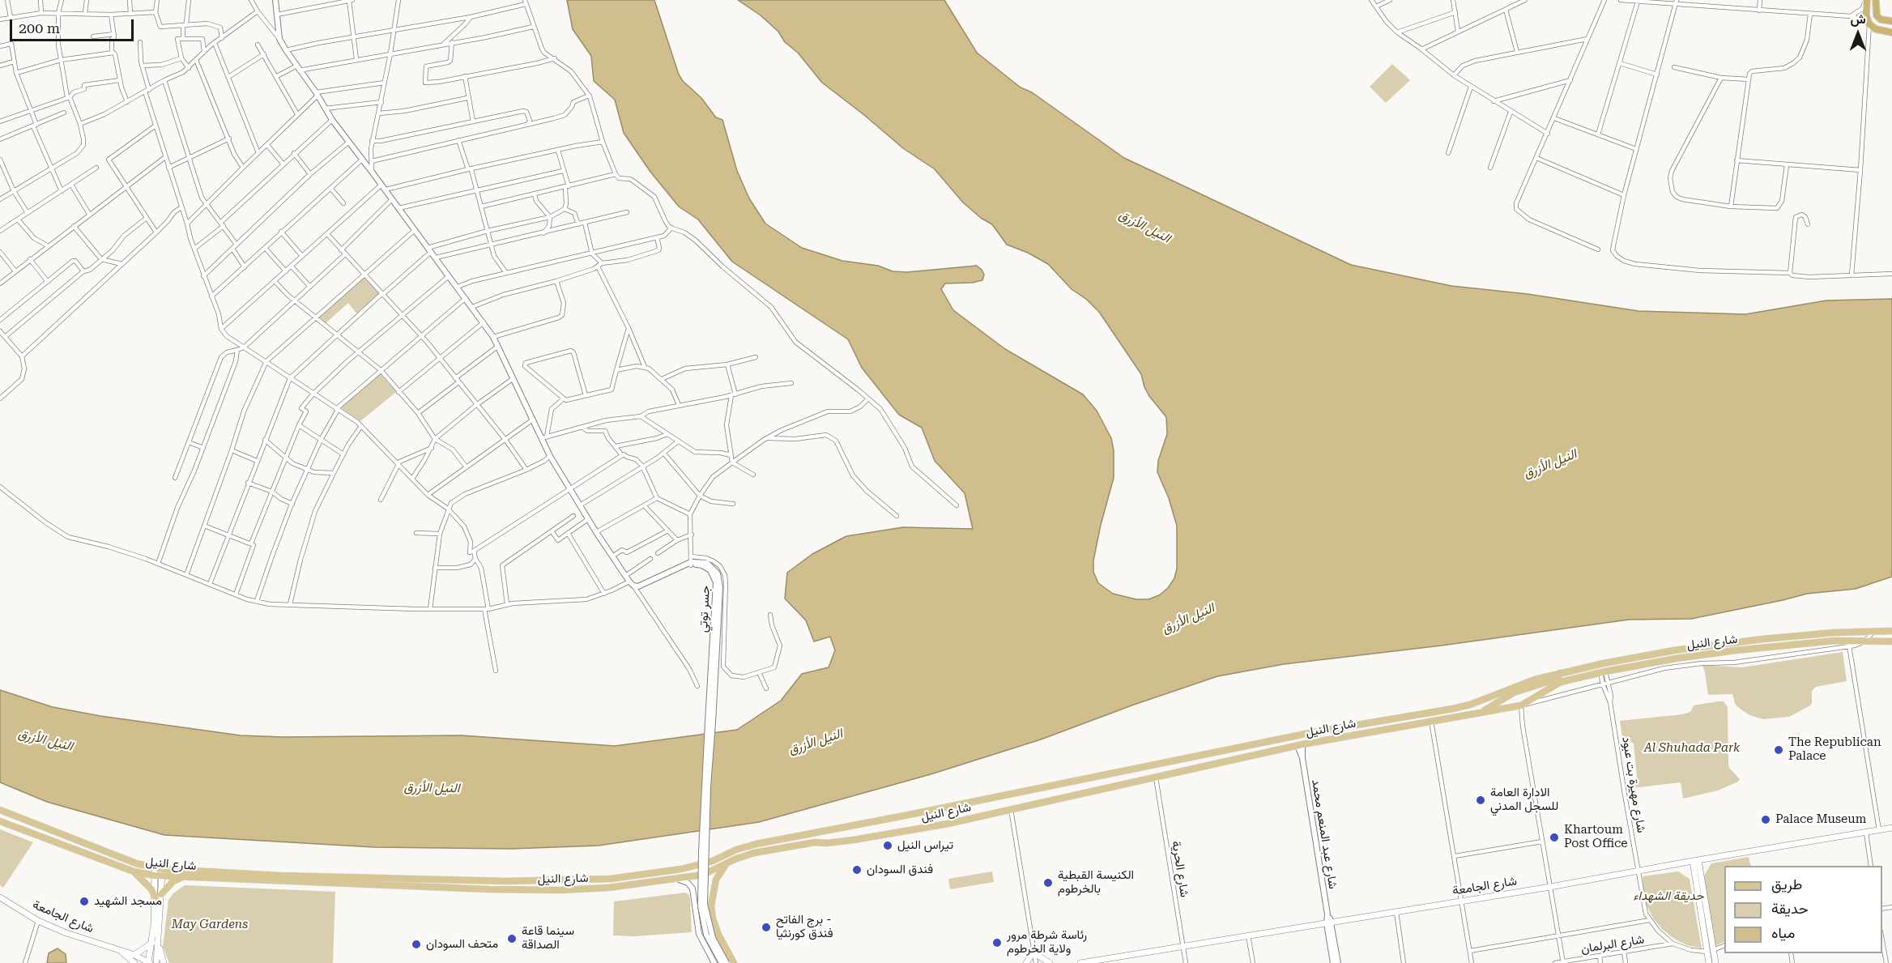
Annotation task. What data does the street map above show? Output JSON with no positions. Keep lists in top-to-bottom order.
{
  "streets": {
    "main road": ["شارع النيل", "شارع الجامعة"],
    "street": [
      "جسر توتي",
      "شارع مهيرة بت عبود",
      "شارع عبد المنعم محمد",
      "شارع الحرية",
      "شارع البرلمان"
    ]
  },
  "crossings": [
    ["شارع النيل", "شارع عبد المنعم محمد"],
    ["شارع النيل", "شارع الحرية"],
    ["شارع مهيرة بت عبود", "شارع الجامعة"],
    ["شارع عبد المنعم محمد", "شارع الجامعة"],
    ["شارع الحرية", "شارع الجامعة"]
  ],
  "water": ["النيل الأزرق"],
  "parks": ["Al Shuhada Park", "حديقة الشهداء", "May Gardens"],
  "places": [
    "The Republican Palace",
    "الادارة العامة للسجل المدني",
    "Palace Museum",
    "Khartoum Post Office",
    "تيراس النيل",
    "فندق السودان",
    "الكنيسة القبطية بالخرطوم",
    "مسجد الشهيد",
    "برج الفاتح - فندق كورنثيا",
    "سينما قاعة الصداقة",
    "رئاسة شرطة مرور ولاية الخرطوم",
    "متحف السودان"
  ],
  "legend": ["طريق", "حديقة", "مياه"],
  "scale_bar": "200 m",
  "north": "top"
}
